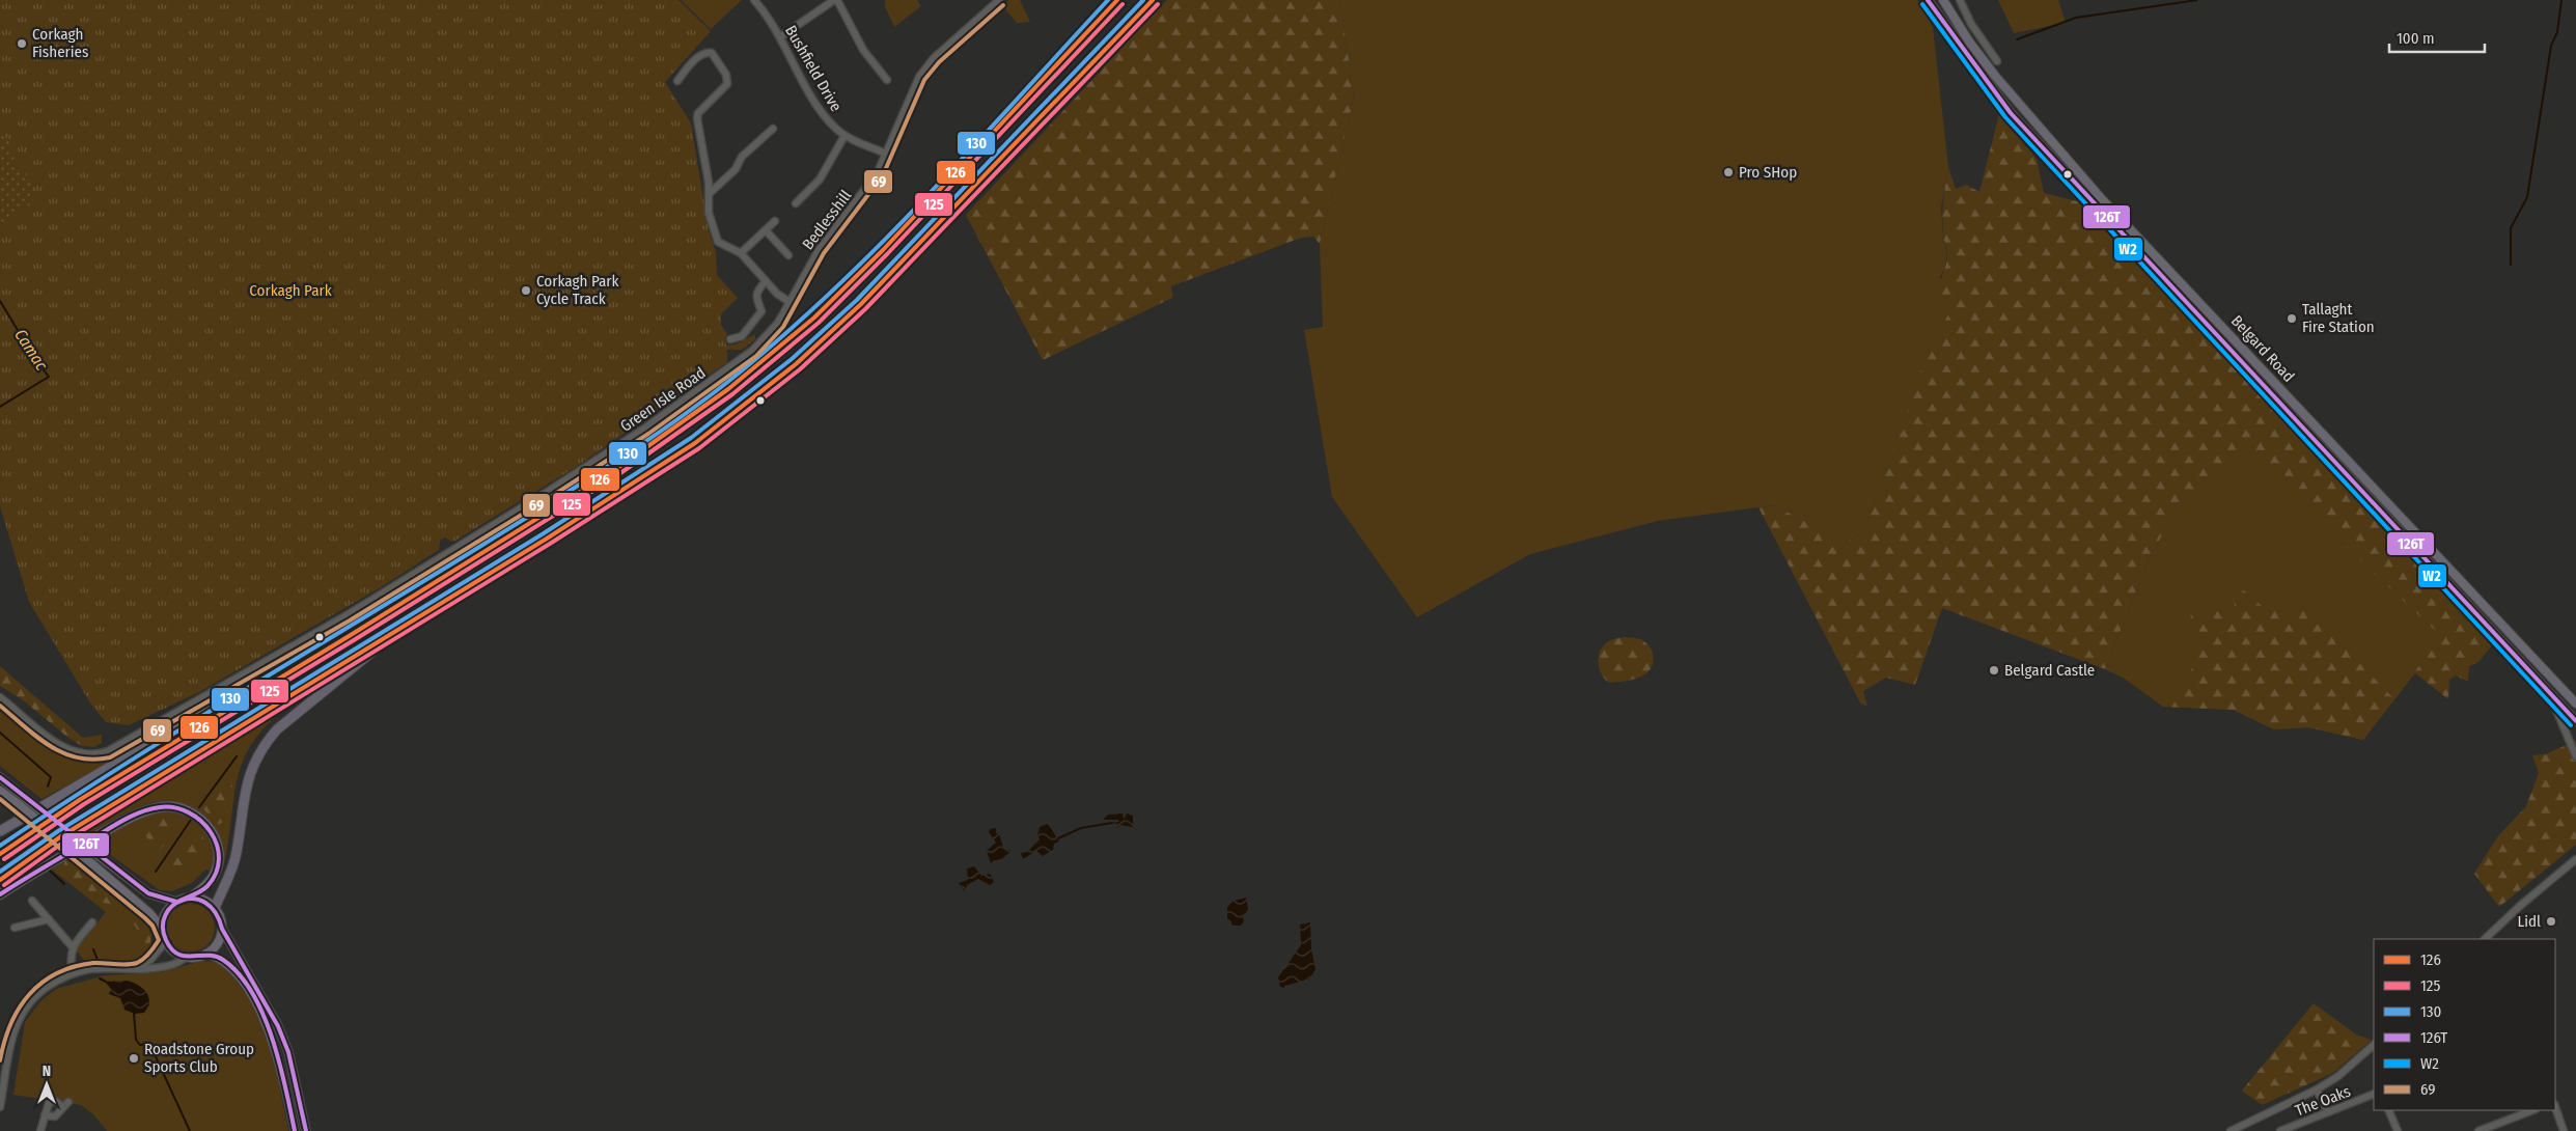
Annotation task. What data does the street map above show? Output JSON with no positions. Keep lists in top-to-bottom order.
{
  "streets": {
    "main road": ["Belgard Road"],
    "street": [
      "Bushfield Drive",
      "Bedlesshill",
      "Green Isle Road",
      "The Oaks"
    ]
  },
  "crossings": [
    ["Bushfield Drive", "Bedlesshill"],
    ["Bedlesshill", "Green Isle Road"]
  ],
  "water": ["Camac"],
  "parks": ["Corkagh Park"],
  "places": [
    "Corkagh Fisheries",
    "Pro SHop",
    "Corkagh Park Cycle Track",
    "Tallaght Fire Station",
    "Belgard Castle",
    "Lidl",
    "Roadstone Group Sports Club"
  ],
  "lines": [
    "transit line 126",
    "transit line 130",
    "transit line 126T",
    "transit line 125",
    "transit line W2",
    "transit line 69"
  ],
  "legend": [
    "126",
    "125",
    "130",
    "126T",
    "W2",
    "69"
  ],
  "scale_bar": "100 m",
  "north": "top"
}
